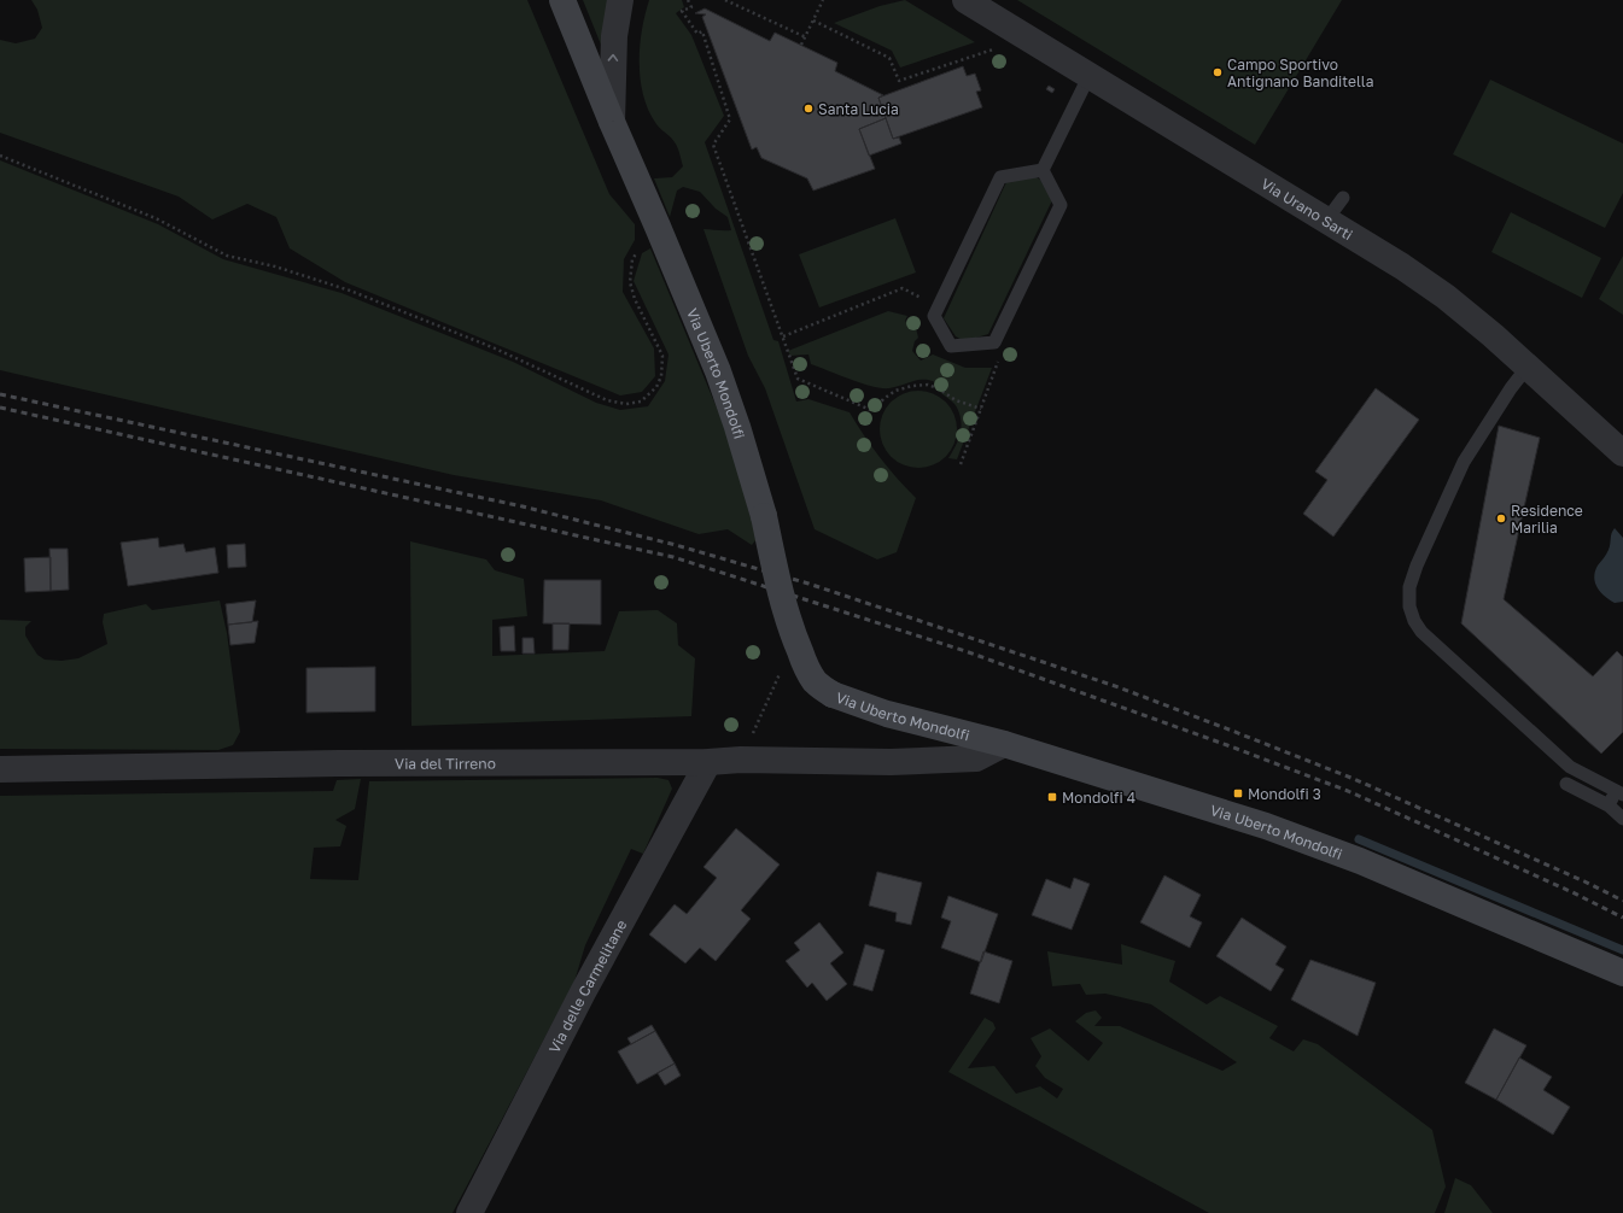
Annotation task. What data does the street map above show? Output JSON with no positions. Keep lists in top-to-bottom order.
{
  "streets": {
    "main road": ["Via Uberto Mondolfi"],
    "street": ["Via Urano Sarti", "Via del Tirreno", "Via delle Carmelitane"]
  },
  "crossings": [
    ["Via Uberto Mondolfi", "Via del Tirreno"],
    ["Via del Tirreno", "Via delle Carmelitane"]
  ],
  "places": {
    "other": ["Campo Sportivo Antignano Banditella", "Santa Lucia", "Residence Marilia"],
    "transit": ["Mondolfi 3", "Mondolfi 4"]
  }
}
